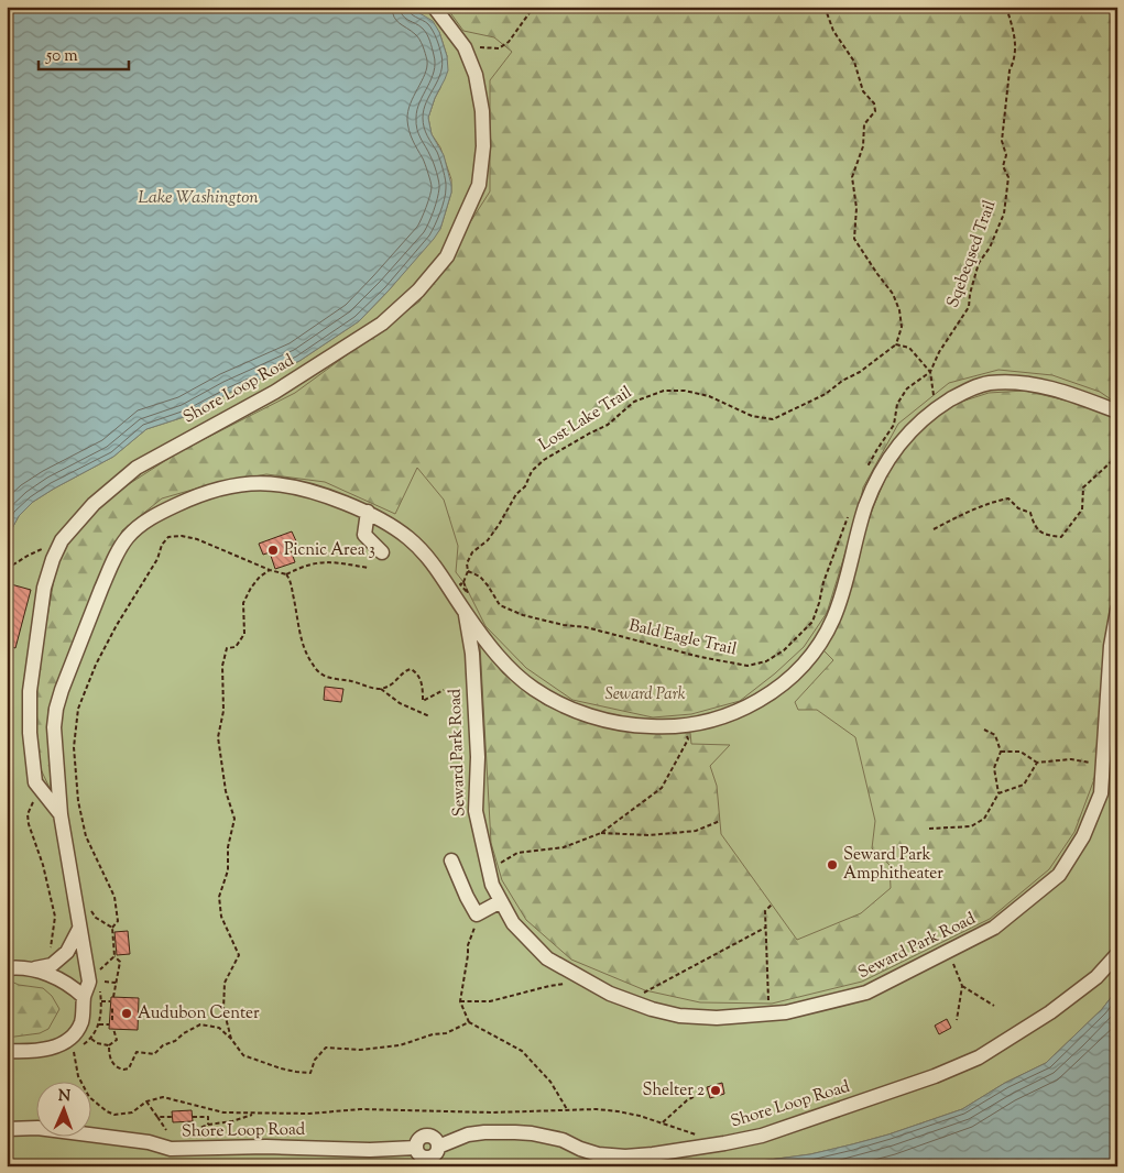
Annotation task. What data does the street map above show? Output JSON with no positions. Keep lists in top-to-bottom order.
{
  "streets": {
    "street": ["Shore Loop Road", "Seward Park Road"],
    "path": ["Sqebeqsed Trail", "Lost Lake Trail", "Bald Eagle Trail"]
  },
  "crossings": [
    ["Shore Loop Road", "Seward Park Road"],
    ["Lost Lake Trail", "Bald Eagle Trail"]
  ],
  "water": ["Lake Washington"],
  "parks": ["Seward Park"],
  "places": [
    "Picnic Area 3",
    "Seward Park Amphitheater",
    "Audubon Center",
    "Shelter 2"
  ],
  "scale_bar": "50 m",
  "north": "top"
}
